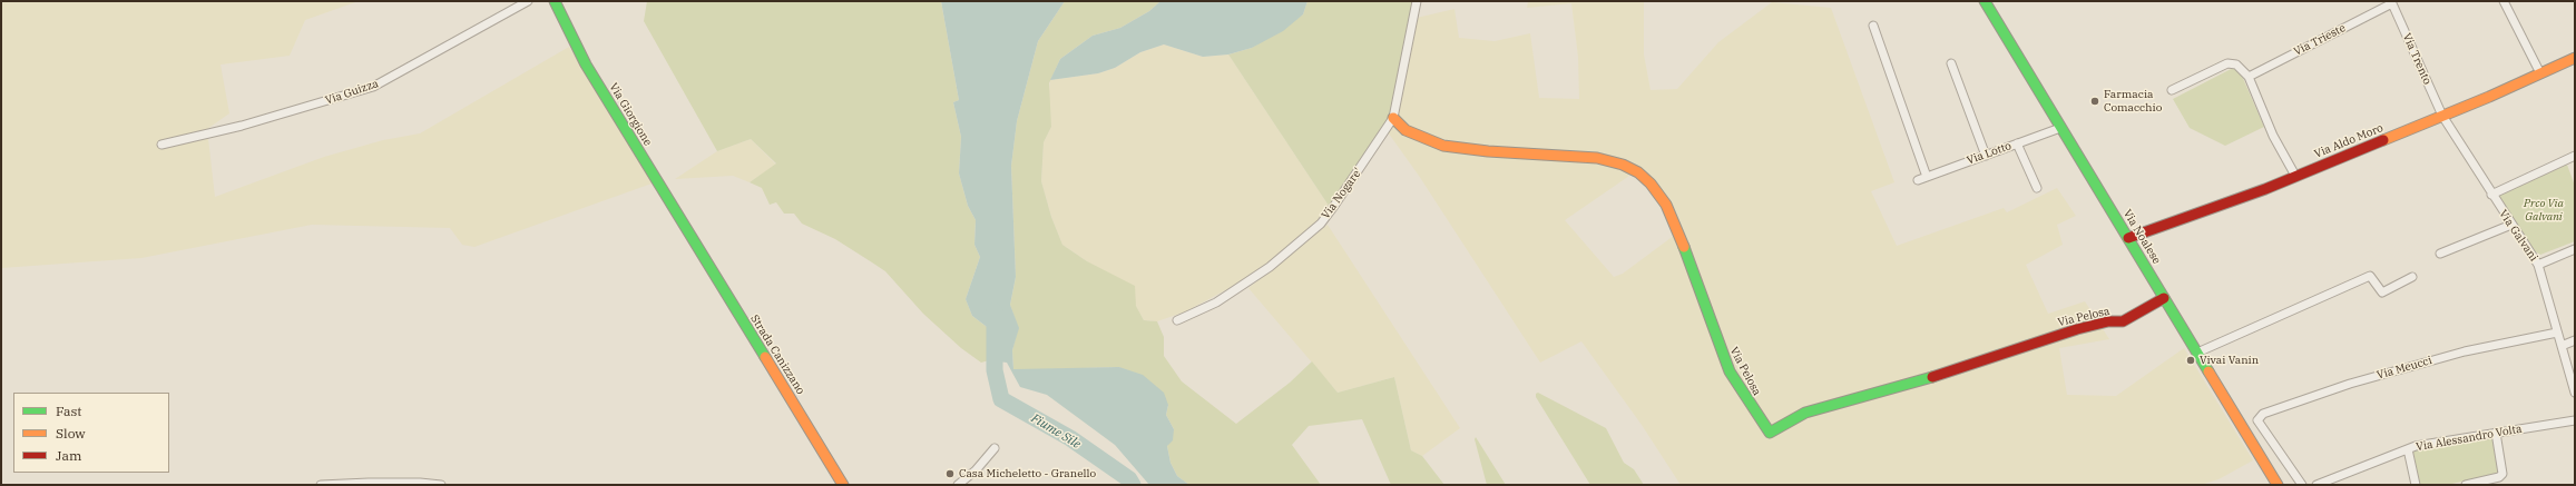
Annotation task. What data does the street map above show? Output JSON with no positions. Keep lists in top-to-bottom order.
{
  "streets": {
    "street": [
      "Via Trieste",
      "Via Trento",
      "Via Guizza",
      "Via Giorgione",
      "Via Aldo Moro",
      "Via Lotto",
      "Via Nogare'",
      "Via Galvani",
      "Via Noalese",
      "Via Pelosa",
      "Strada Canizzano",
      "Via Meucci",
      "Via Alessandro Volta"
    ]
  },
  "crossings": [
    ["Via Trieste", "Via Trento"],
    ["Via Trento", "Via Aldo Moro"],
    ["Via Trento", "Via Galvani"],
    ["Via Giorgione", "Strada Canizzano"],
    ["Via Aldo Moro", "Via Galvani"],
    ["Via Aldo Moro", "Via Noalese"],
    ["Via Lotto", "Via Noalese"],
    ["Via Nogare'", "Via Pelosa"],
    ["Via Galvani", "Via Meucci"],
    ["Via Noalese", "Via Pelosa"]
  ],
  "water": ["Fiume Sile"],
  "parks": ["Prco Via Galvani"],
  "places": ["Farmacia Comacchio", "Vivai Vanin", "Casa Micheletto - Granello"],
  "legend": ["Fast", "Slow", "Jam"]
}
